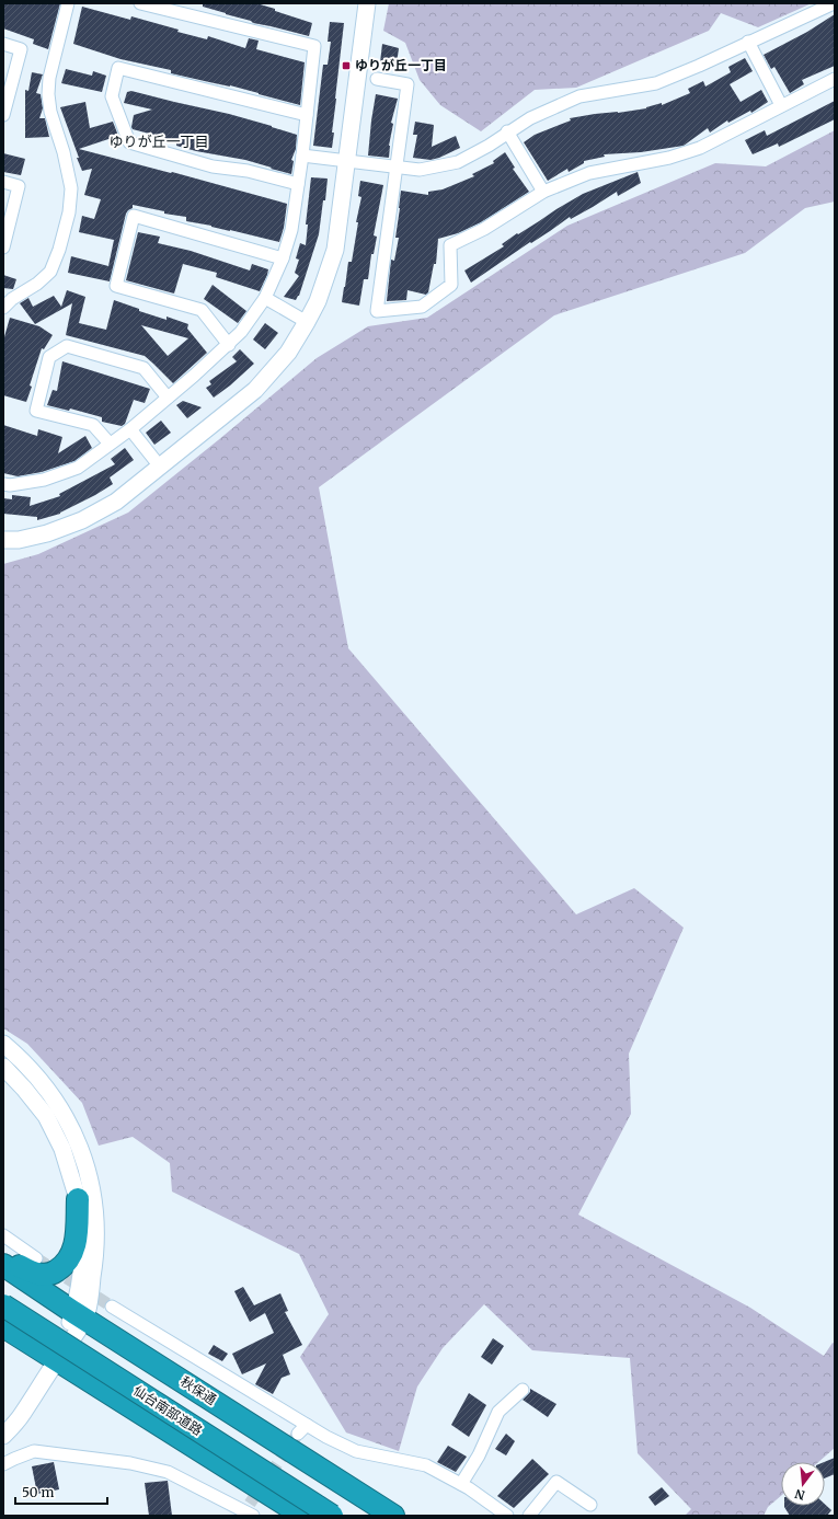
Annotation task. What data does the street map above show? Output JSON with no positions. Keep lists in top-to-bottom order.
{
  "streets": {
    "highway": ["秋保通", "仙台南部道路"]
  },
  "districts": ["ゆりが丘一丁目"],
  "places": {
    "transit": ["ゆりが丘一丁目"]
  },
  "scale_bar": "50 m",
  "north": "bottom"
}
